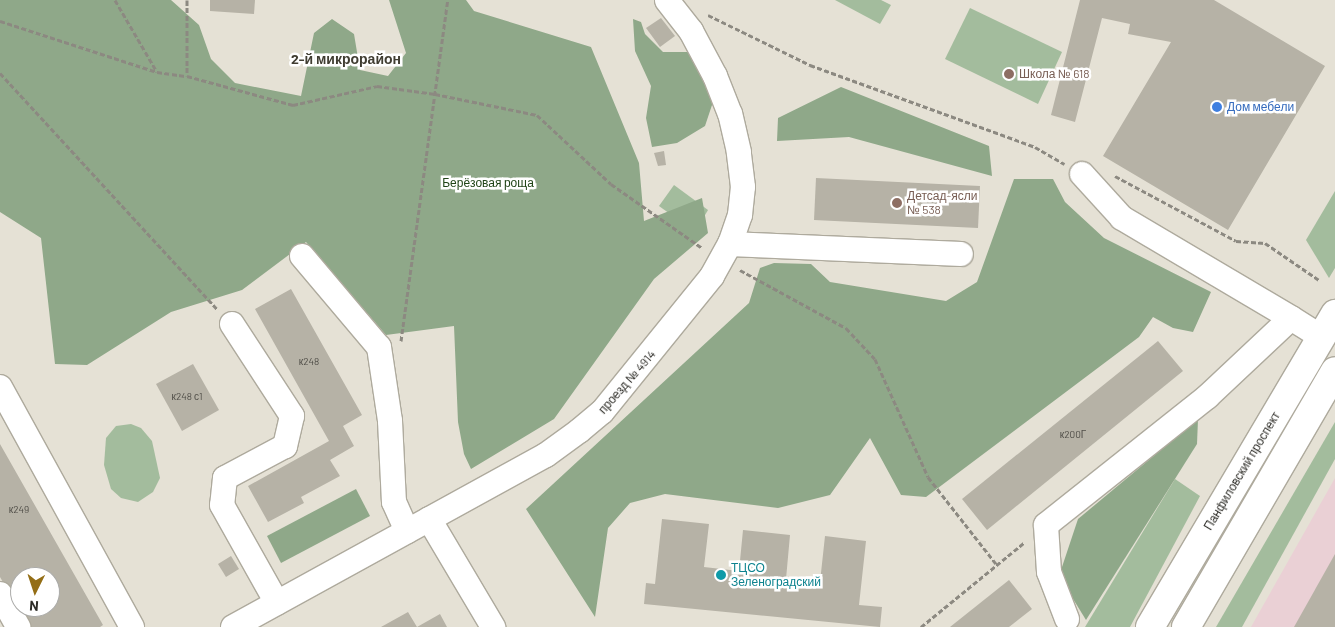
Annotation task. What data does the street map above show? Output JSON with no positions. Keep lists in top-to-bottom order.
{
  "streets": {
    "main road": ["Панфиловский проспект"],
    "street": ["проезд № 4914"]
  },
  "districts": ["2-й микрорайон"],
  "parks": ["Берёзовая роща"],
  "places": [
    "Школа № 618",
    "Дом мебели",
    "Детсад-ясли № 538",
    "ТЦСО Зеленоградский"
  ],
  "house_numbers": [
    "к248",
    "к248 с1",
    "к200Г",
    "к249"
  ],
  "north": "bottom"
}
